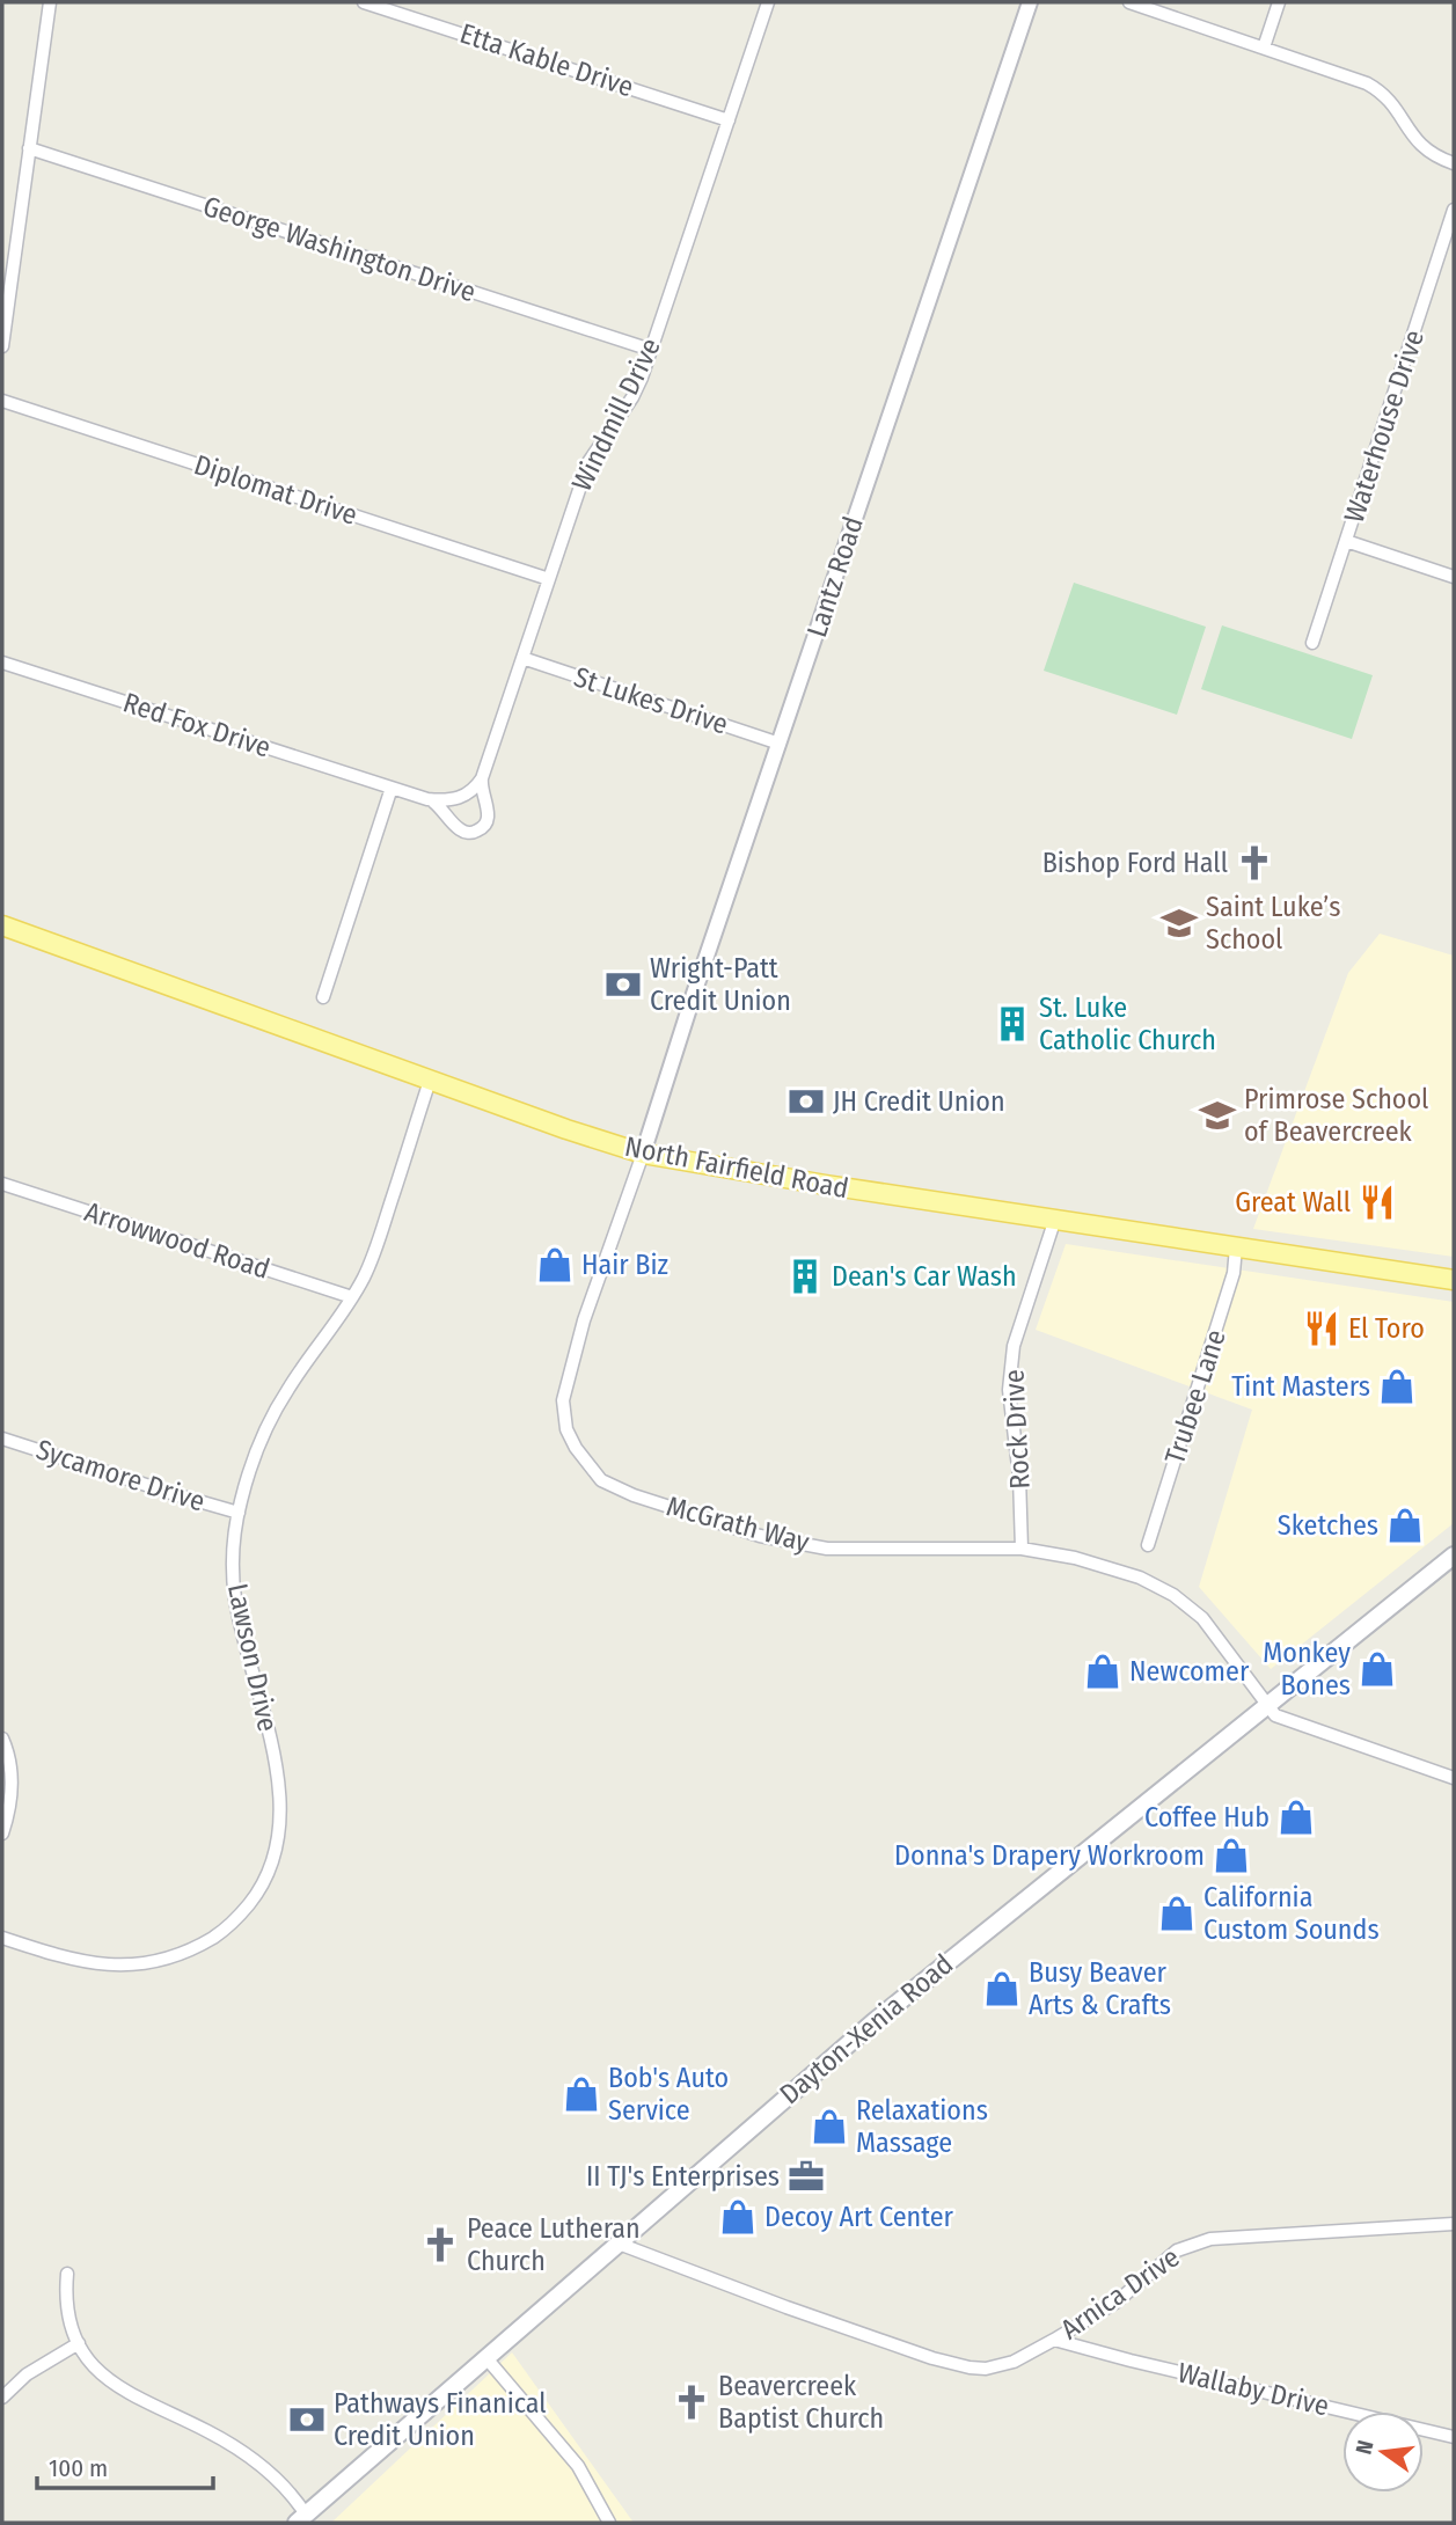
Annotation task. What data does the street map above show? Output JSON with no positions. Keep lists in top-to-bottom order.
{
  "streets": {
    "main road": ["North Fairfield Road", "Dayton-Xenia Road"],
    "street": [
      "Etta Kable Drive",
      "George Washington Drive",
      "Windmill Drive",
      "Waterhouse Drive",
      "Diplomat Drive",
      "Lantz Road",
      "St Lukes Drive",
      "Red Fox Drive",
      "Arrowwood Road",
      "Trubee Lane",
      "Rock Drive",
      "Sycamore Drive",
      "McGrath Way",
      "Lawson Drive",
      "Arnica Drive",
      "Wallaby Drive"
    ]
  },
  "crossings": [
    ["Etta Kable Drive", "Windmill Drive"],
    ["George Washington Drive", "Windmill Drive"],
    ["Windmill Drive", "Diplomat Drive"],
    ["Windmill Drive", "St Lukes Drive"],
    ["Lantz Road", "St Lukes Drive"],
    ["Lantz Road", "North Fairfield Road"],
    ["Lantz Road", "McGrath Way"],
    ["North Fairfield Road", "Trubee Lane"],
    ["North Fairfield Road", "Rock Drive"],
    ["North Fairfield Road", "McGrath Way"],
    ["North Fairfield Road", "Lawson Drive"],
    ["Arrowwood Road", "Lawson Drive"],
    ["Rock Drive", "McGrath Way"],
    ["Sycamore Drive", "Lawson Drive"],
    ["McGrath Way", "Dayton-Xenia Road"],
    ["Dayton-Xenia Road", "Arnica Drive"],
    ["Arnica Drive", "Wallaby Drive"]
  ],
  "places": {
    "church": ["Bishop Ford Hall", "Peace Lutheran Church", "Beavercreek Baptist Church"],
    "school or university": ["Saint Luke’s School", "Primrose School of Beavercreek"],
    "bank": ["Wright-Patt Credit Union", "JH Credit Union", "Pathways Finanical Credit Union"],
    "building": ["St. Luke Catholic Church", "Dean's Car Wash"],
    "restaurant": ["Great Wall", "El Toro"],
    "shop": [
      "Hair Biz",
      "Tint Masters",
      "Sketches",
      "Monkey Bones",
      "Newcomer",
      "Coffee Hub",
      "Donna's Drapery Workroom",
      "California Custom Sounds",
      "Busy Beaver Arts & Crafts",
      "Bob's Auto Service",
      "Relaxations Massage",
      "Decoy Art Center"
    ],
    "office": ["II TJ's Enterprises"]
  },
  "scale_bar": "100 m",
  "north": "left"
}
